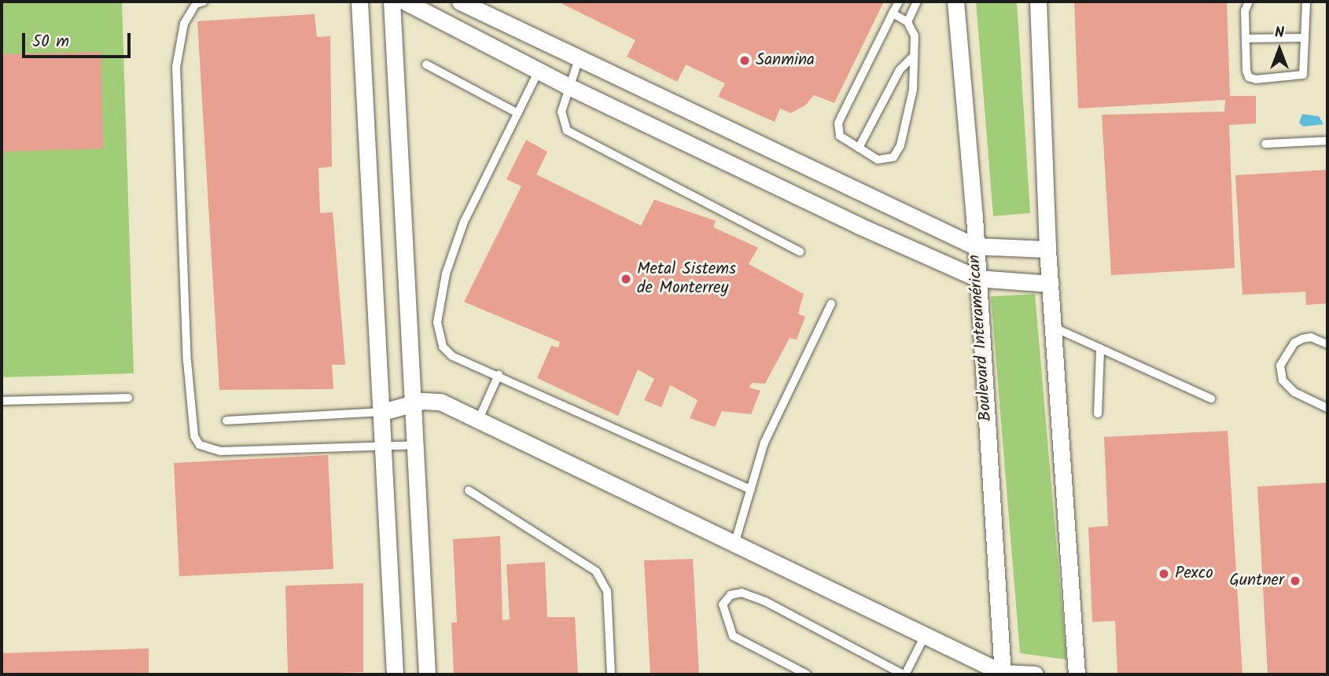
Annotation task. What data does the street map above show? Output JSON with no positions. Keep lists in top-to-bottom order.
{
  "streets": {
    "street": ["Boulevard Interamérican"]
  },
  "places": [
    "Sanmina",
    "Metal Sistems de Monterrey",
    "Pexco",
    "Guntner"
  ],
  "scale_bar": "50 m",
  "north": "top"
}
